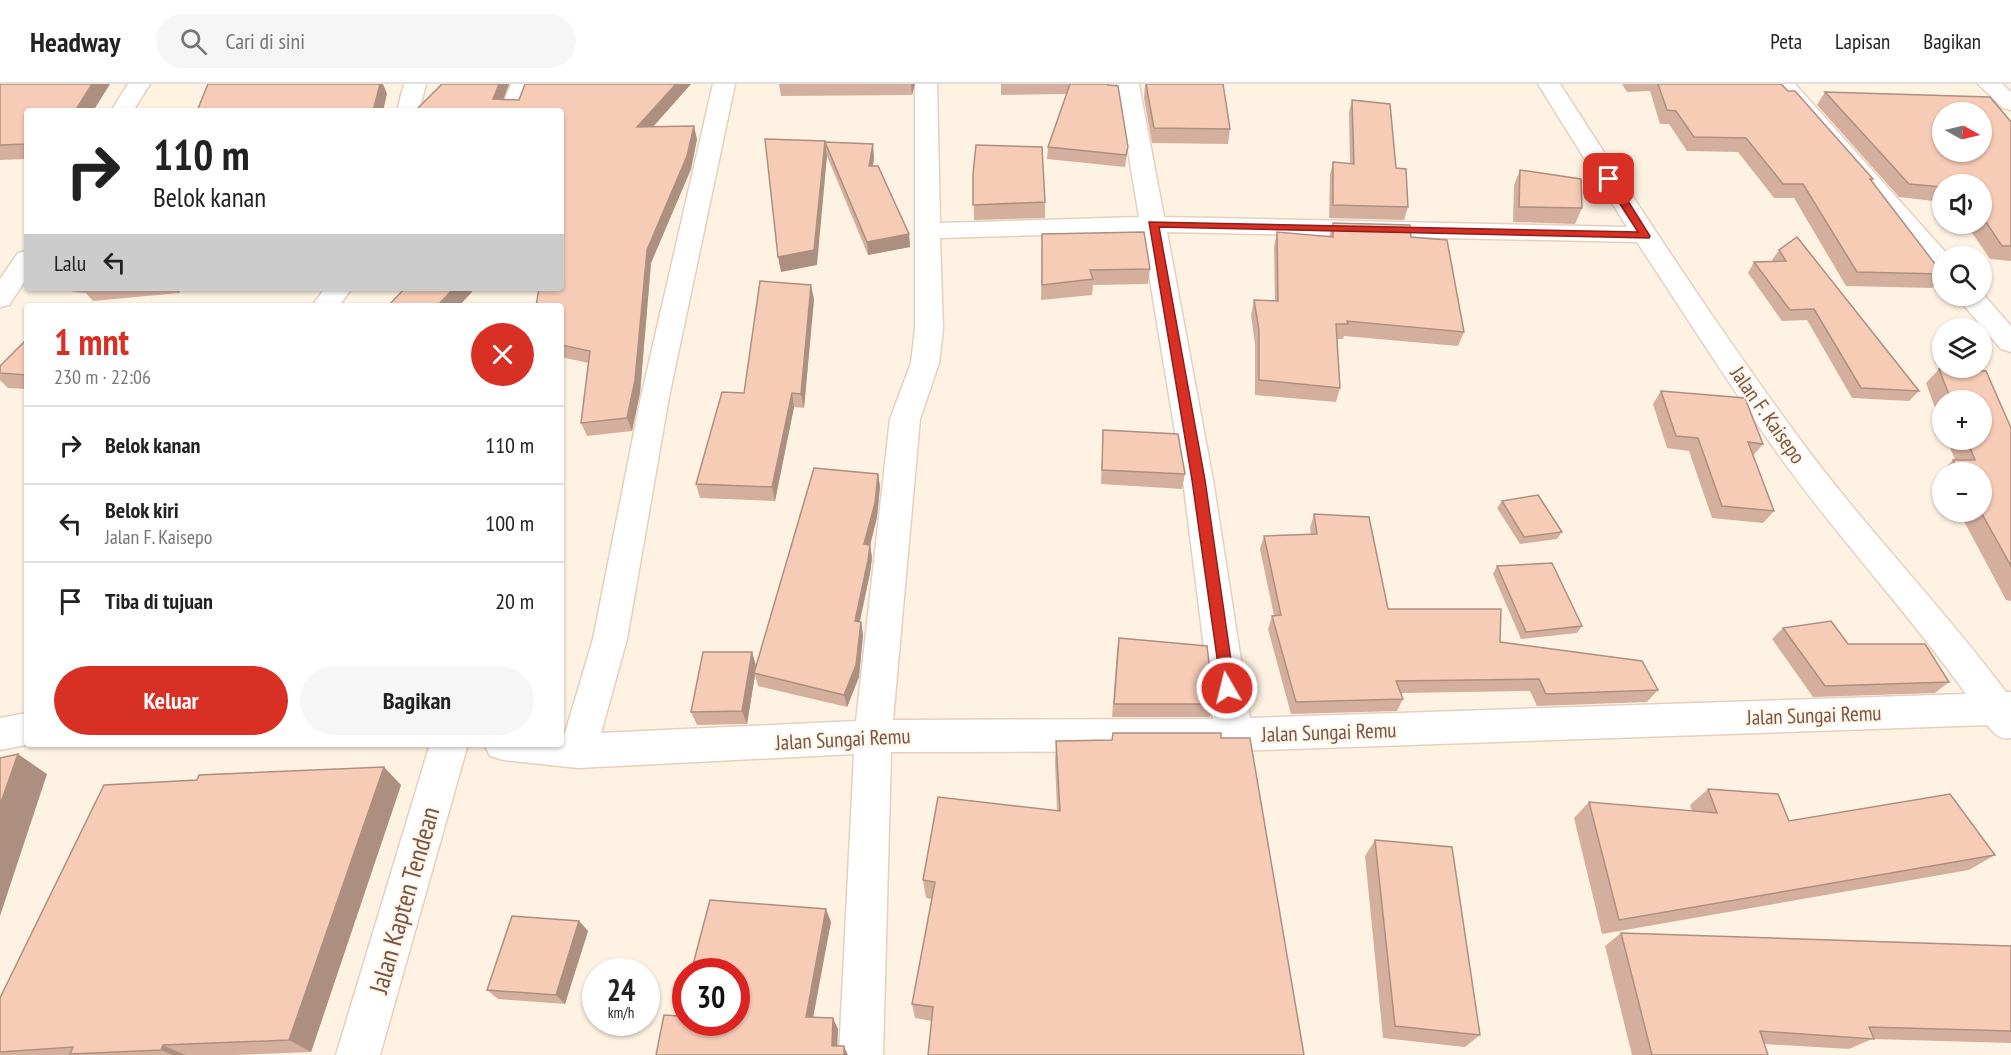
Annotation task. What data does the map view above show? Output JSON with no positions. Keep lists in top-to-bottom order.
{
  "streets": {
    "street": ["Jalan F. Kaisepo", "Jalan Sungai Remu", "Jalan Kapten Tendean"]
  },
  "crossings": [
    ["Jalan F. Kaisepo", "Jalan Sungai Remu"]
  ],
  "north": "right",
  "page": {
    "header": "Headway",
    "search": "Cari di sini",
    "nav": ["Peta", "Lapisan", "Bagikan"],
    "map_buttons": ["+", "−"],
    "turn": ["110 m", "Belok kanan"],
    "then": "Lalu",
    "heading": ["1 mnt", "230 m · 22:06"],
    "list": [
      {
        "name": "Belok kanan",
        "value": "110 m"
      },
      {
        "name": "Belok kiri",
        "note": "Jalan F. Kaisepo",
        "value": "100 m"
      },
      {
        "name": "Tiba di tujuan",
        "value": "20 m"
      }
    ],
    "buttons": ["Keluar", "Bagikan"],
    "speed": "24 km/h",
    "limit": "30"
  }
}
